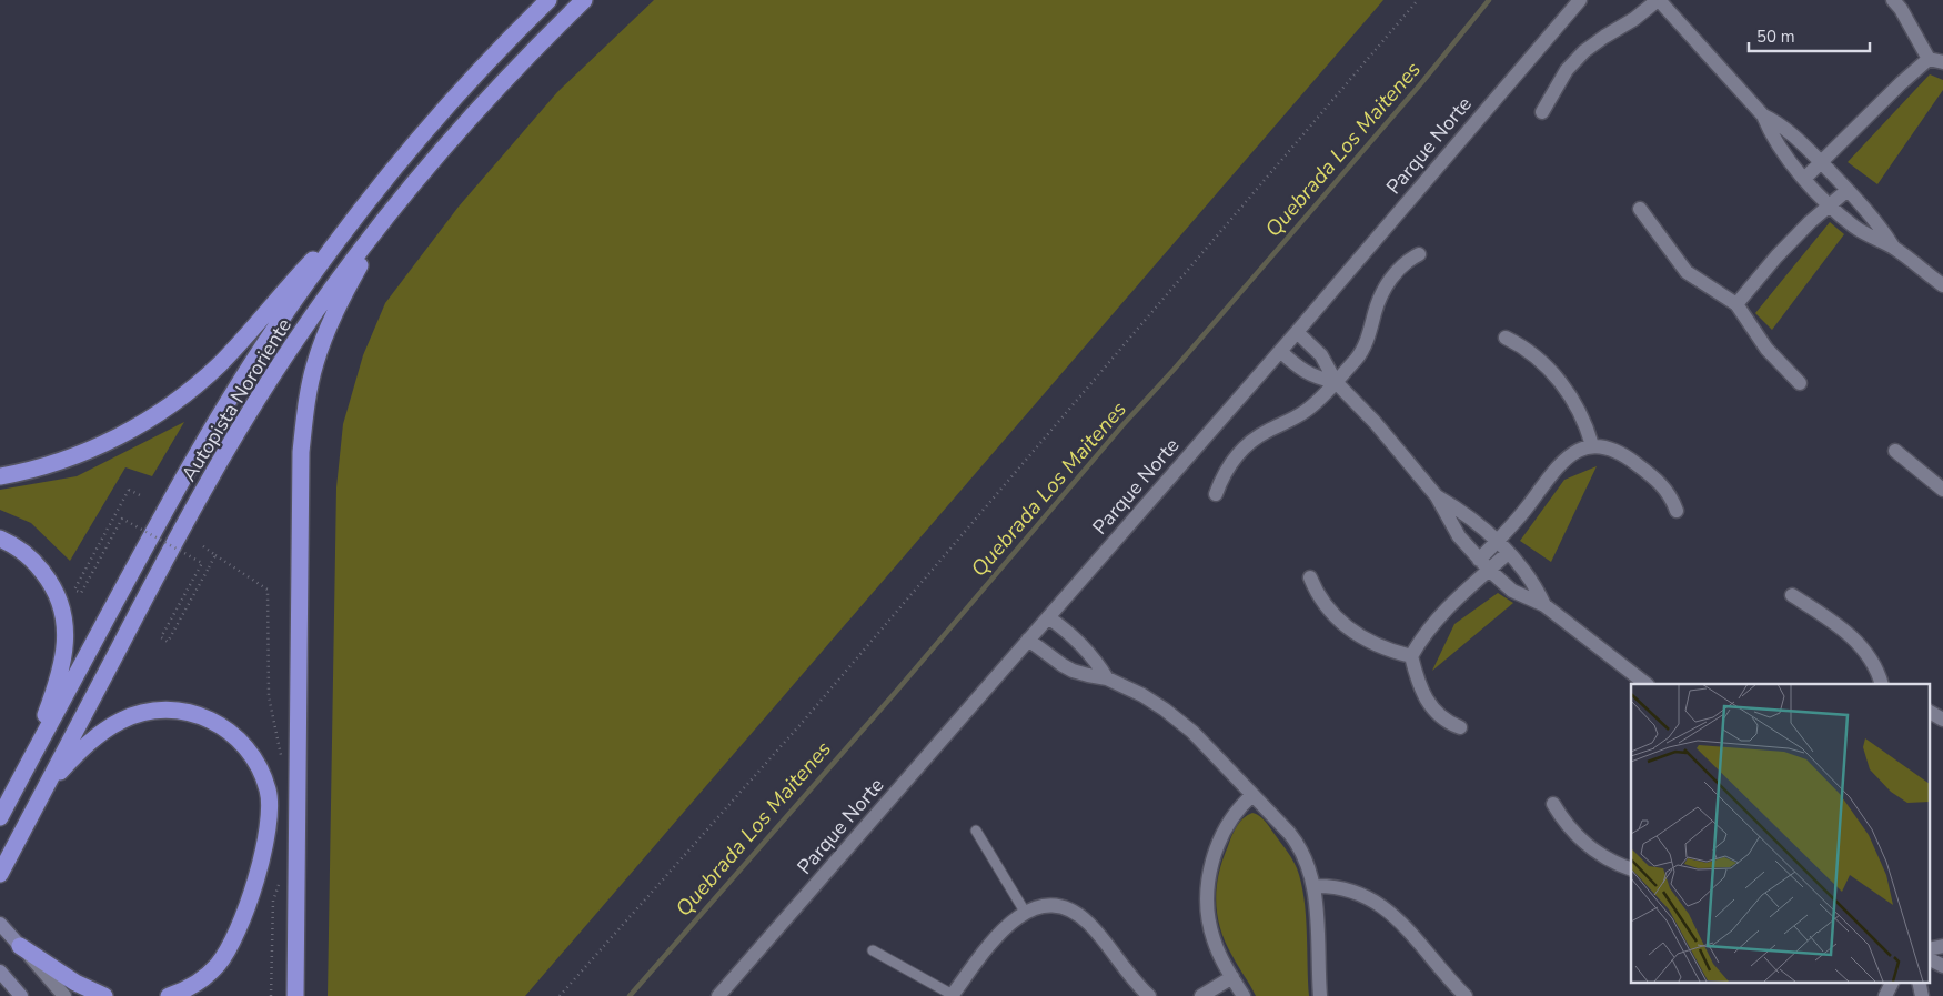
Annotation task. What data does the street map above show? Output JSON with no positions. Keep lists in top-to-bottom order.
{
  "streets": {
    "highway": ["Autopista Nororiente"],
    "street": ["Parque Norte"]
  },
  "water": ["Quebrada Los Maitenes"],
  "scale_bar": "50 m"
}
